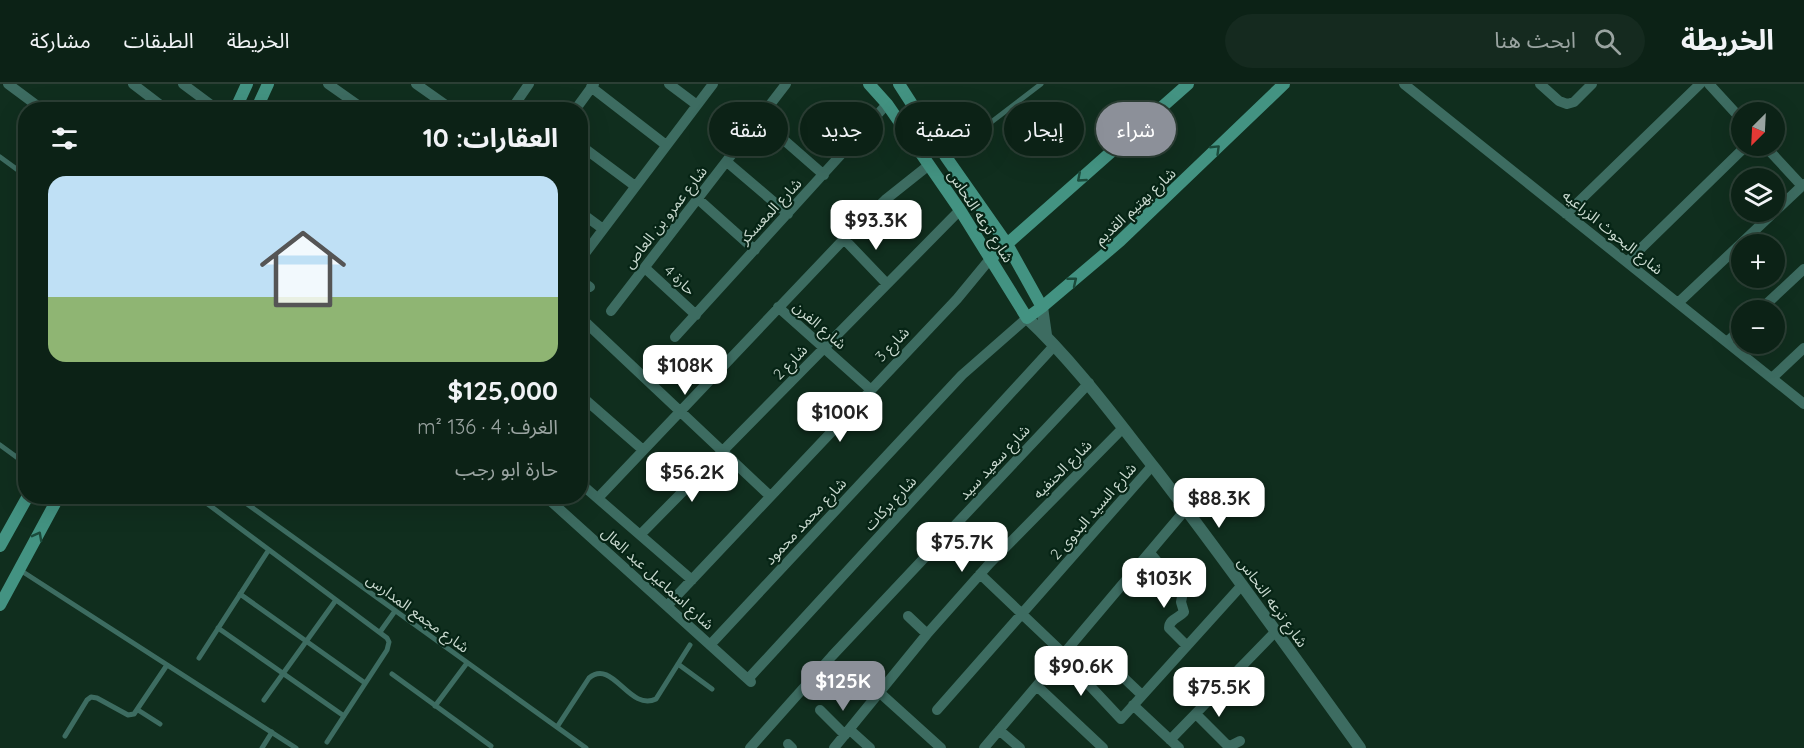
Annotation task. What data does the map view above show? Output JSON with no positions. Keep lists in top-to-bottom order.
{
  "streets": {
    "main road": ["شارع بهتيم القديم", "شارع ترعه النحاس"],
    "street": [
      "شارع المعسكر",
      "شارع عمرو بن العاص",
      "شارع البحوث الزراعيه",
      "حارة 4",
      "شارع الفرن",
      "شارع 3",
      "شارع 2",
      "شارع سعيد سيد",
      "شارع الحنفيه",
      "شارع بركات",
      "شارع السيد البدوى 2",
      "شارع محمد محمود",
      "شارع اسماعيل عبد العال"
    ],
    "lane": ["شارع مجمع المدارس"]
  },
  "crossings": [
    ["شارع بهتيم القديم", "شارع ترعه النحاس"],
    ["شارع بهتيم القديم", "شارع محمد محمود"],
    ["شارع المعسكر", "شارع ترعه النحاس"],
    ["شارع المعسكر", "حارة 4"],
    ["شارع ترعه النحاس", "شارع 3"],
    ["شارع ترعه النحاس", "شارع 2"],
    ["شارع ترعه النحاس", "شارع سعيد سيد"],
    ["شارع ترعه النحاس", "شارع الحنفيه"],
    ["شارع ترعه النحاس", "شارع بركات"],
    ["شارع ترعه النحاس", "شارع السيد البدوى 2"],
    ["شارع ترعه النحاس", "شارع محمد محمود"],
    ["شارع عمرو بن العاص", "حارة 4"],
    ["شارع الفرن", "شارع 3"],
    ["شارع الفرن", "شارع 2"],
    ["شارع 3", "شارع اسماعيل عبد العال"],
    ["شارع بركات", "شارع اسماعيل عبد العال"],
    ["شارع محمد محمود", "شارع اسماعيل عبد العال"]
  ],
  "north": "bottom left",
  "page": {
    "header": "الخريطة",
    "search": "ابحث هنا",
    "nav": ["الخريطة", "الطبقات", "مشاركة"],
    "map_buttons": ["+", "−"],
    "chip": [
      "شراء",
      "إيجار",
      "تصفية",
      "جديد",
      "شقة"
    ],
    "heading": "العقارات: 10",
    "list": [
      {
        "name": "$125,000",
        "note": "الغرف: 4 · 136 m² · حارة ابو رجب"
      }
    ],
    "price": [
      "$93.3K",
      "$108K",
      "$100K",
      "$56.2K",
      "$88.3K",
      "$75.7K",
      "$103K",
      "$90.6K",
      "$125K",
      "$75.5K"
    ]
  }
}
